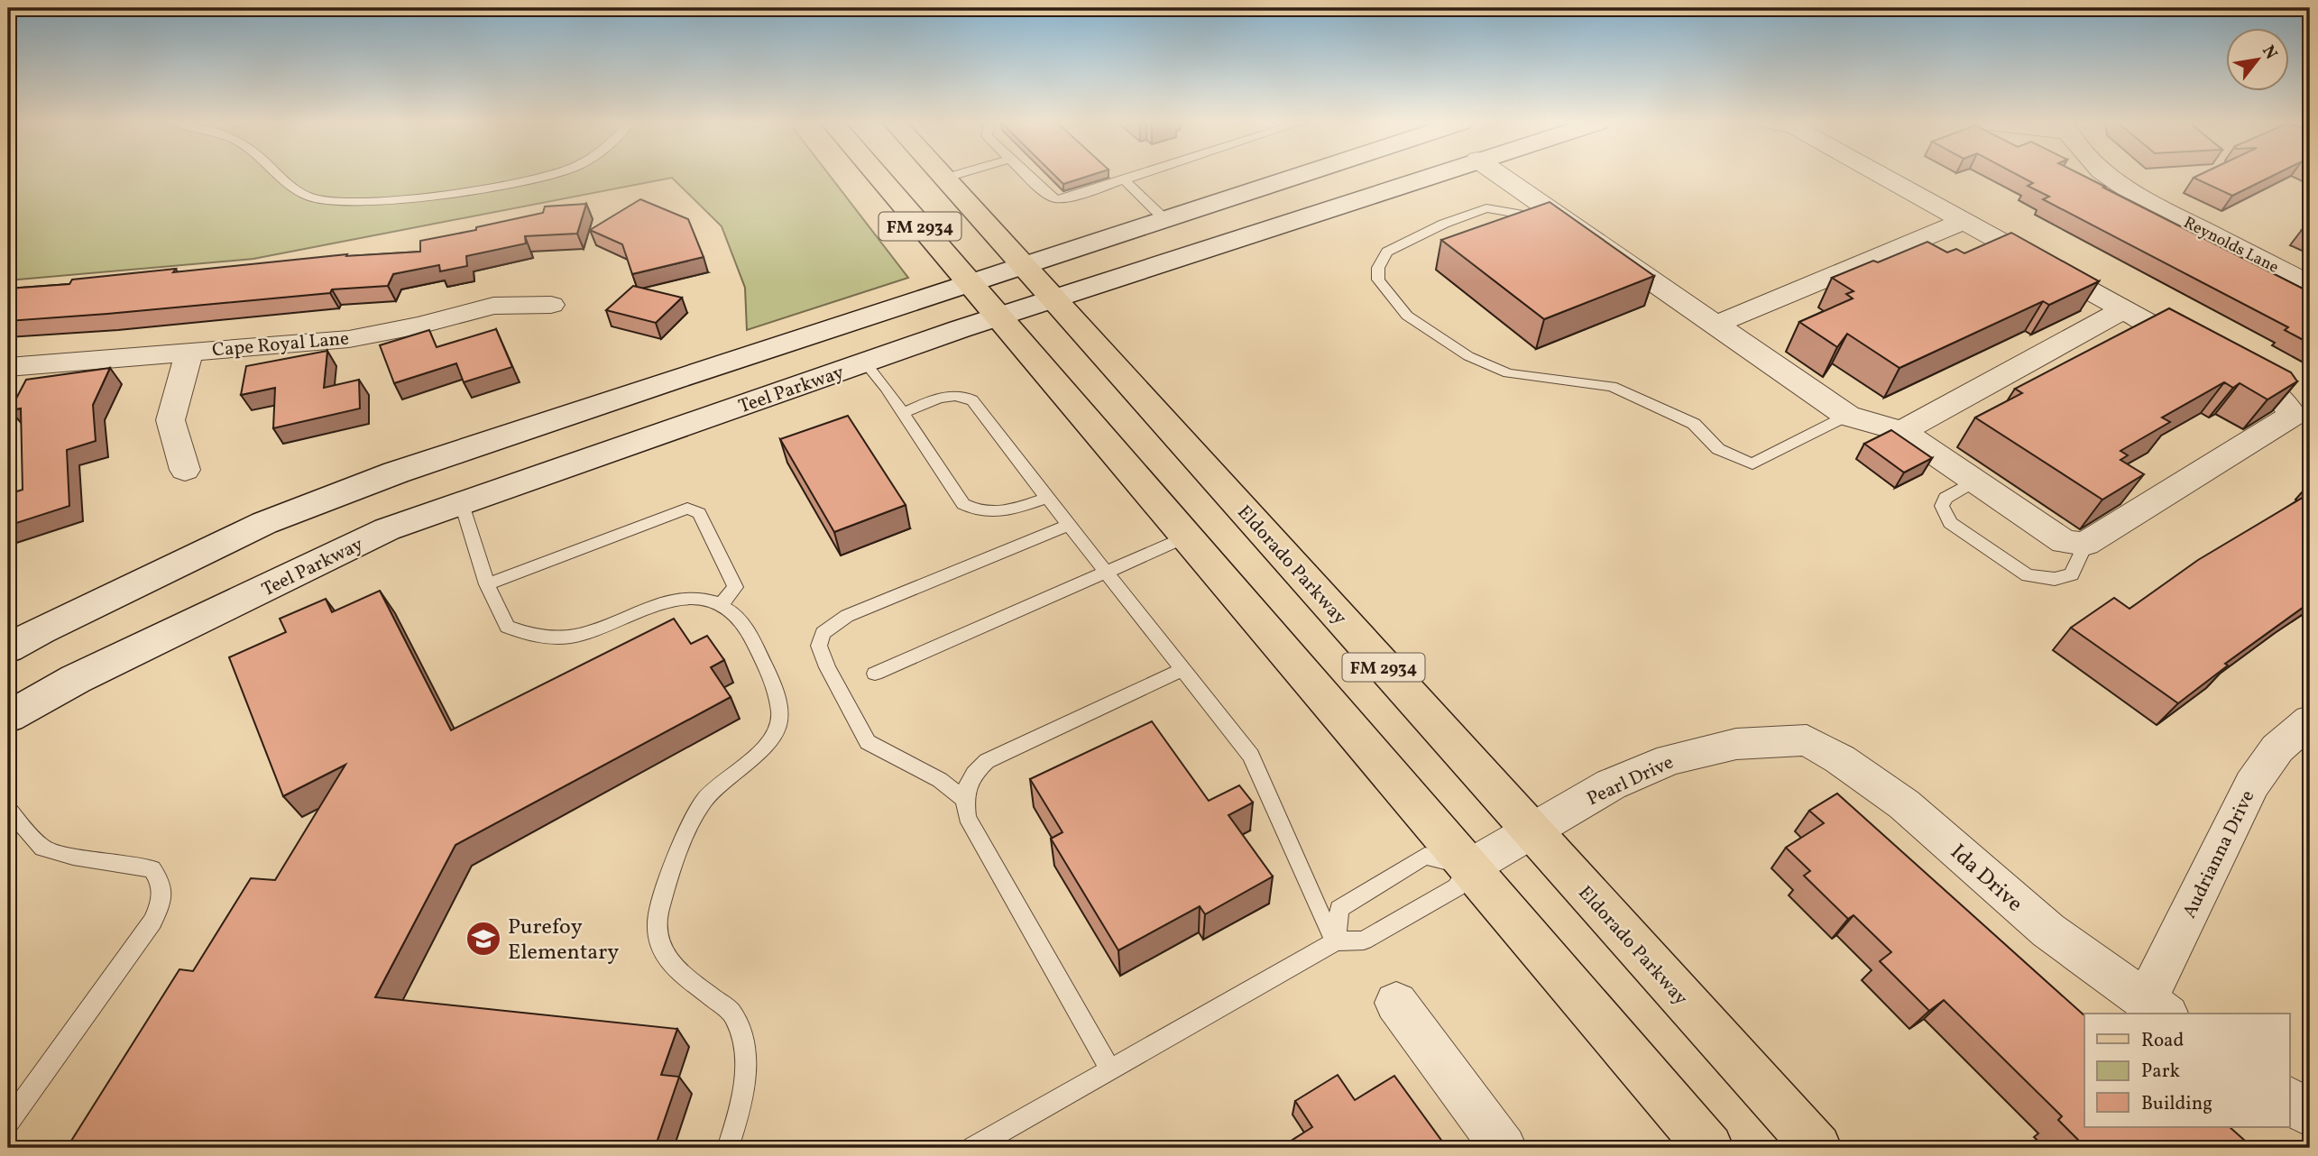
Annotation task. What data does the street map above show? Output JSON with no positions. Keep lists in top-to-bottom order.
{
  "streets": {
    "main road": ["FM 2934", "Teel Parkway", "Eldorado Parkway"],
    "street": [
      "Reynolds Lane",
      "Cape Royal Lane",
      "Pearl Drive",
      "Audrianna Drive",
      "Ida Drive"
    ]
  },
  "crossings": [
    ["FM 2934", "Teel Parkway"],
    ["FM 2934", "Pearl Drive"],
    ["Teel Parkway", "Eldorado Parkway"],
    ["Eldorado Parkway", "Pearl Drive"],
    ["Pearl Drive", "Ida Drive"],
    ["Audrianna Drive", "Ida Drive"]
  ],
  "places": {
    "school or university": ["Purefoy Elementary"]
  },
  "legend": ["Road", "Park", "Building"],
  "north": "top right"
}
